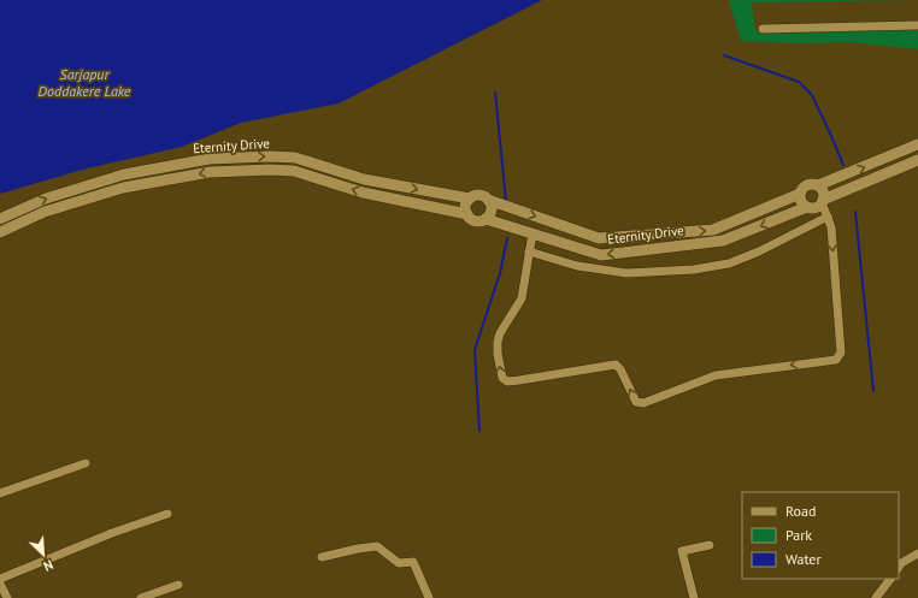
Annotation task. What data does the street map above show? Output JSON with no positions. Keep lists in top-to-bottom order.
{
  "streets": {
    "street": ["Eternity Drive"]
  },
  "water": ["Sarjapur Doddakere Lake"],
  "legend": ["Road", "Park", "Water"],
  "north": "bottom right"
}
